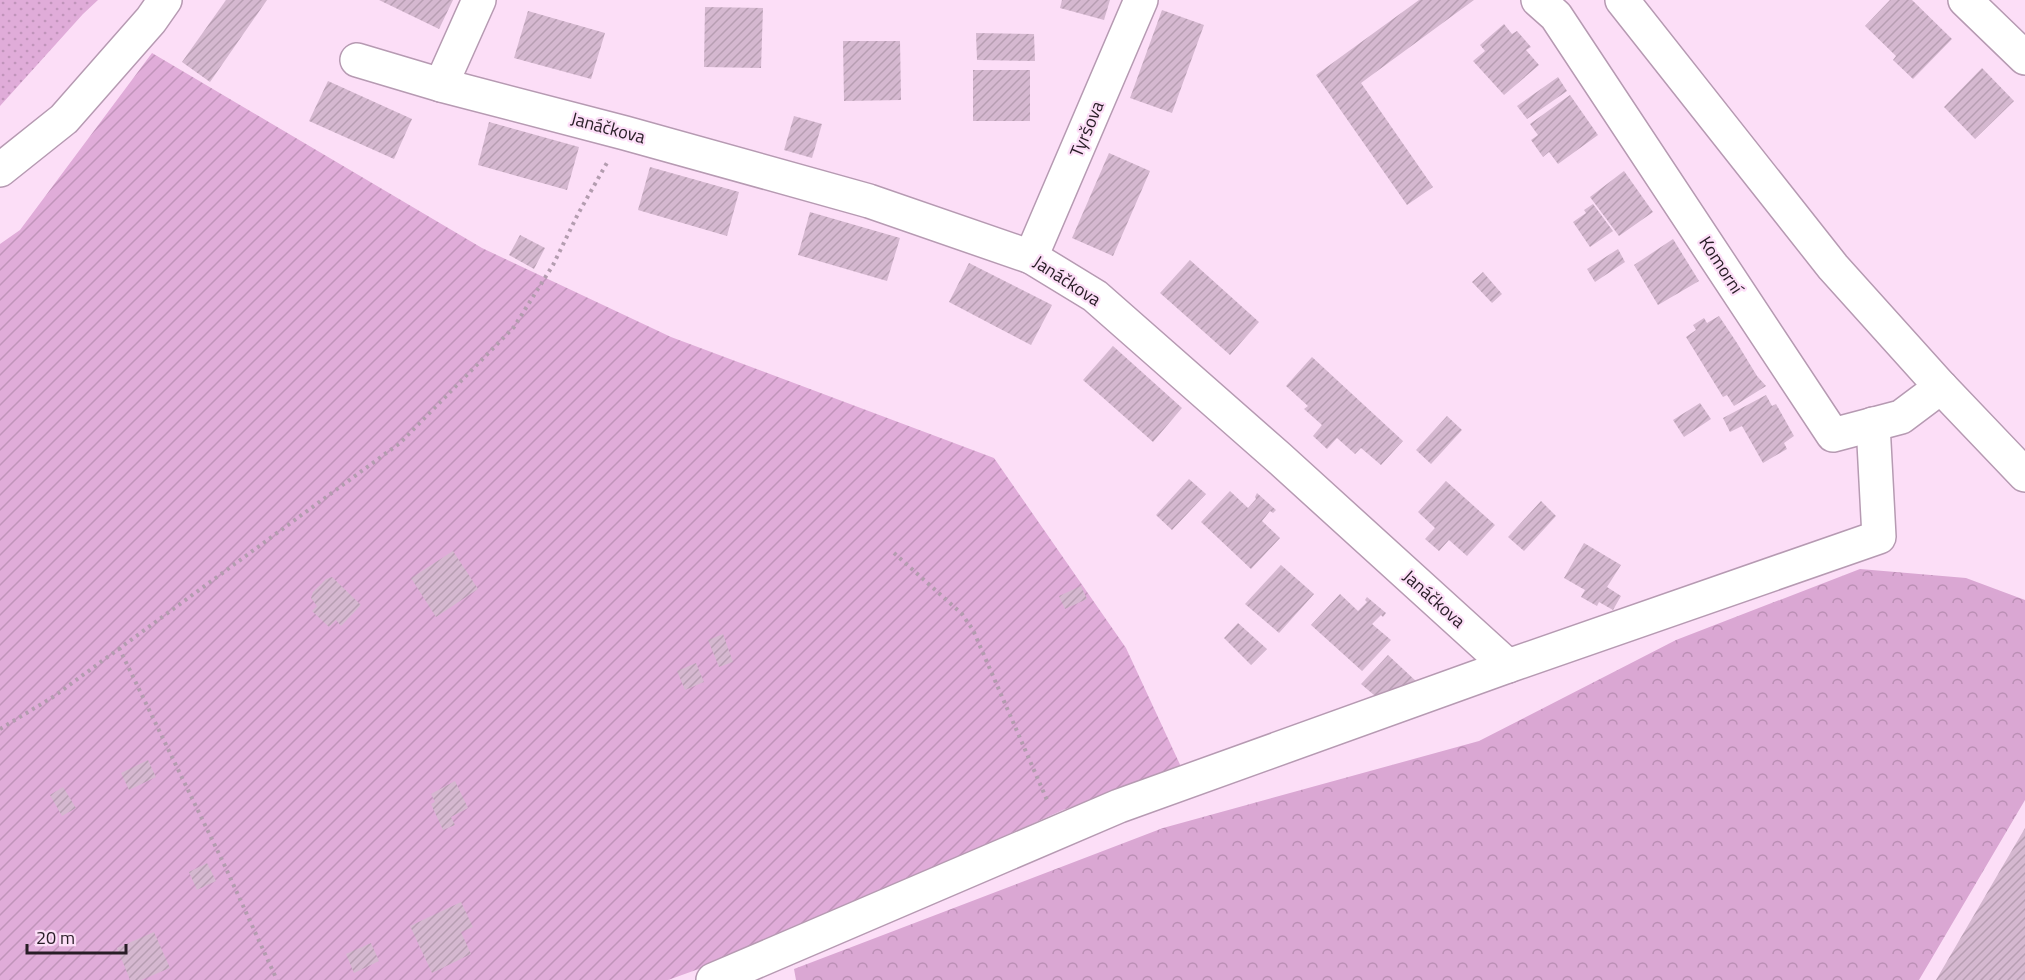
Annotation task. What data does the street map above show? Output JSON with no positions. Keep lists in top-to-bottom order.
{
  "streets": {
    "street": ["Janáčkova", "Tyršova", "Komorní"]
  },
  "crossings": [
    ["Janáčkova", "Tyršova"]
  ],
  "scale_bar": "20 m"
}
